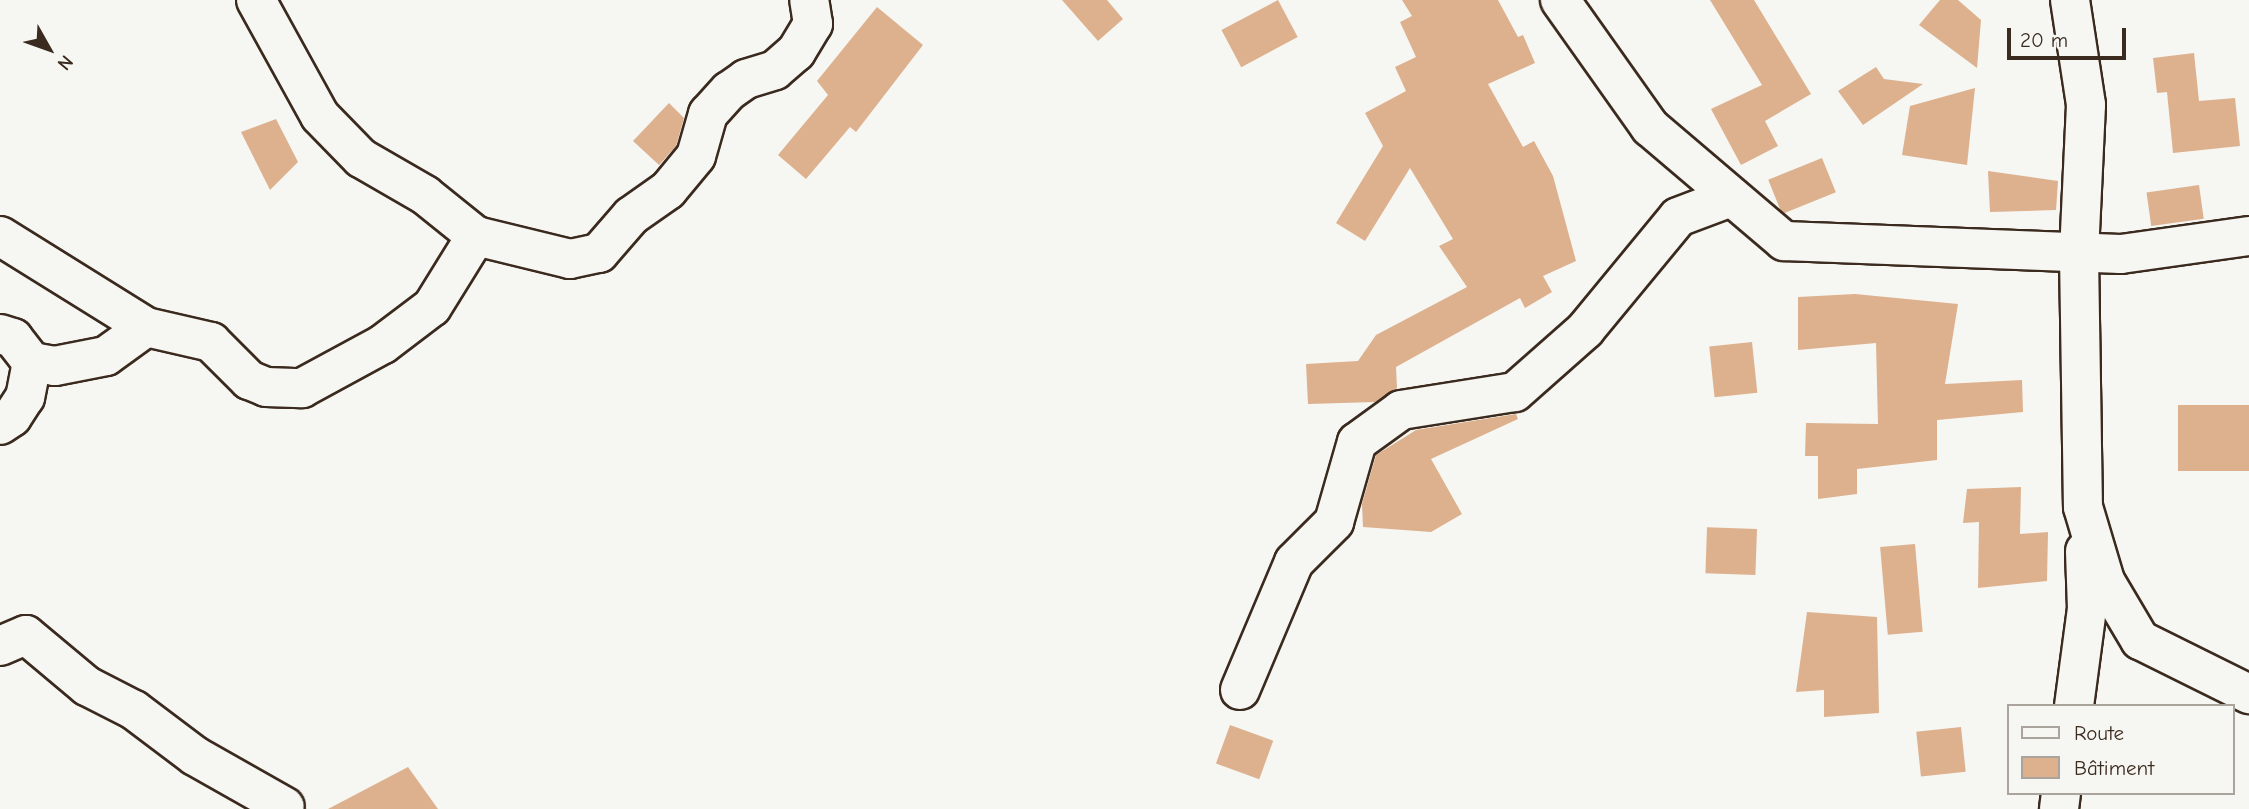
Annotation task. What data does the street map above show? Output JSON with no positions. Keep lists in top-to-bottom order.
{
  "legend": ["Route", "Bâtiment"],
  "scale_bar": "20 m",
  "north": "bottom right"
}
